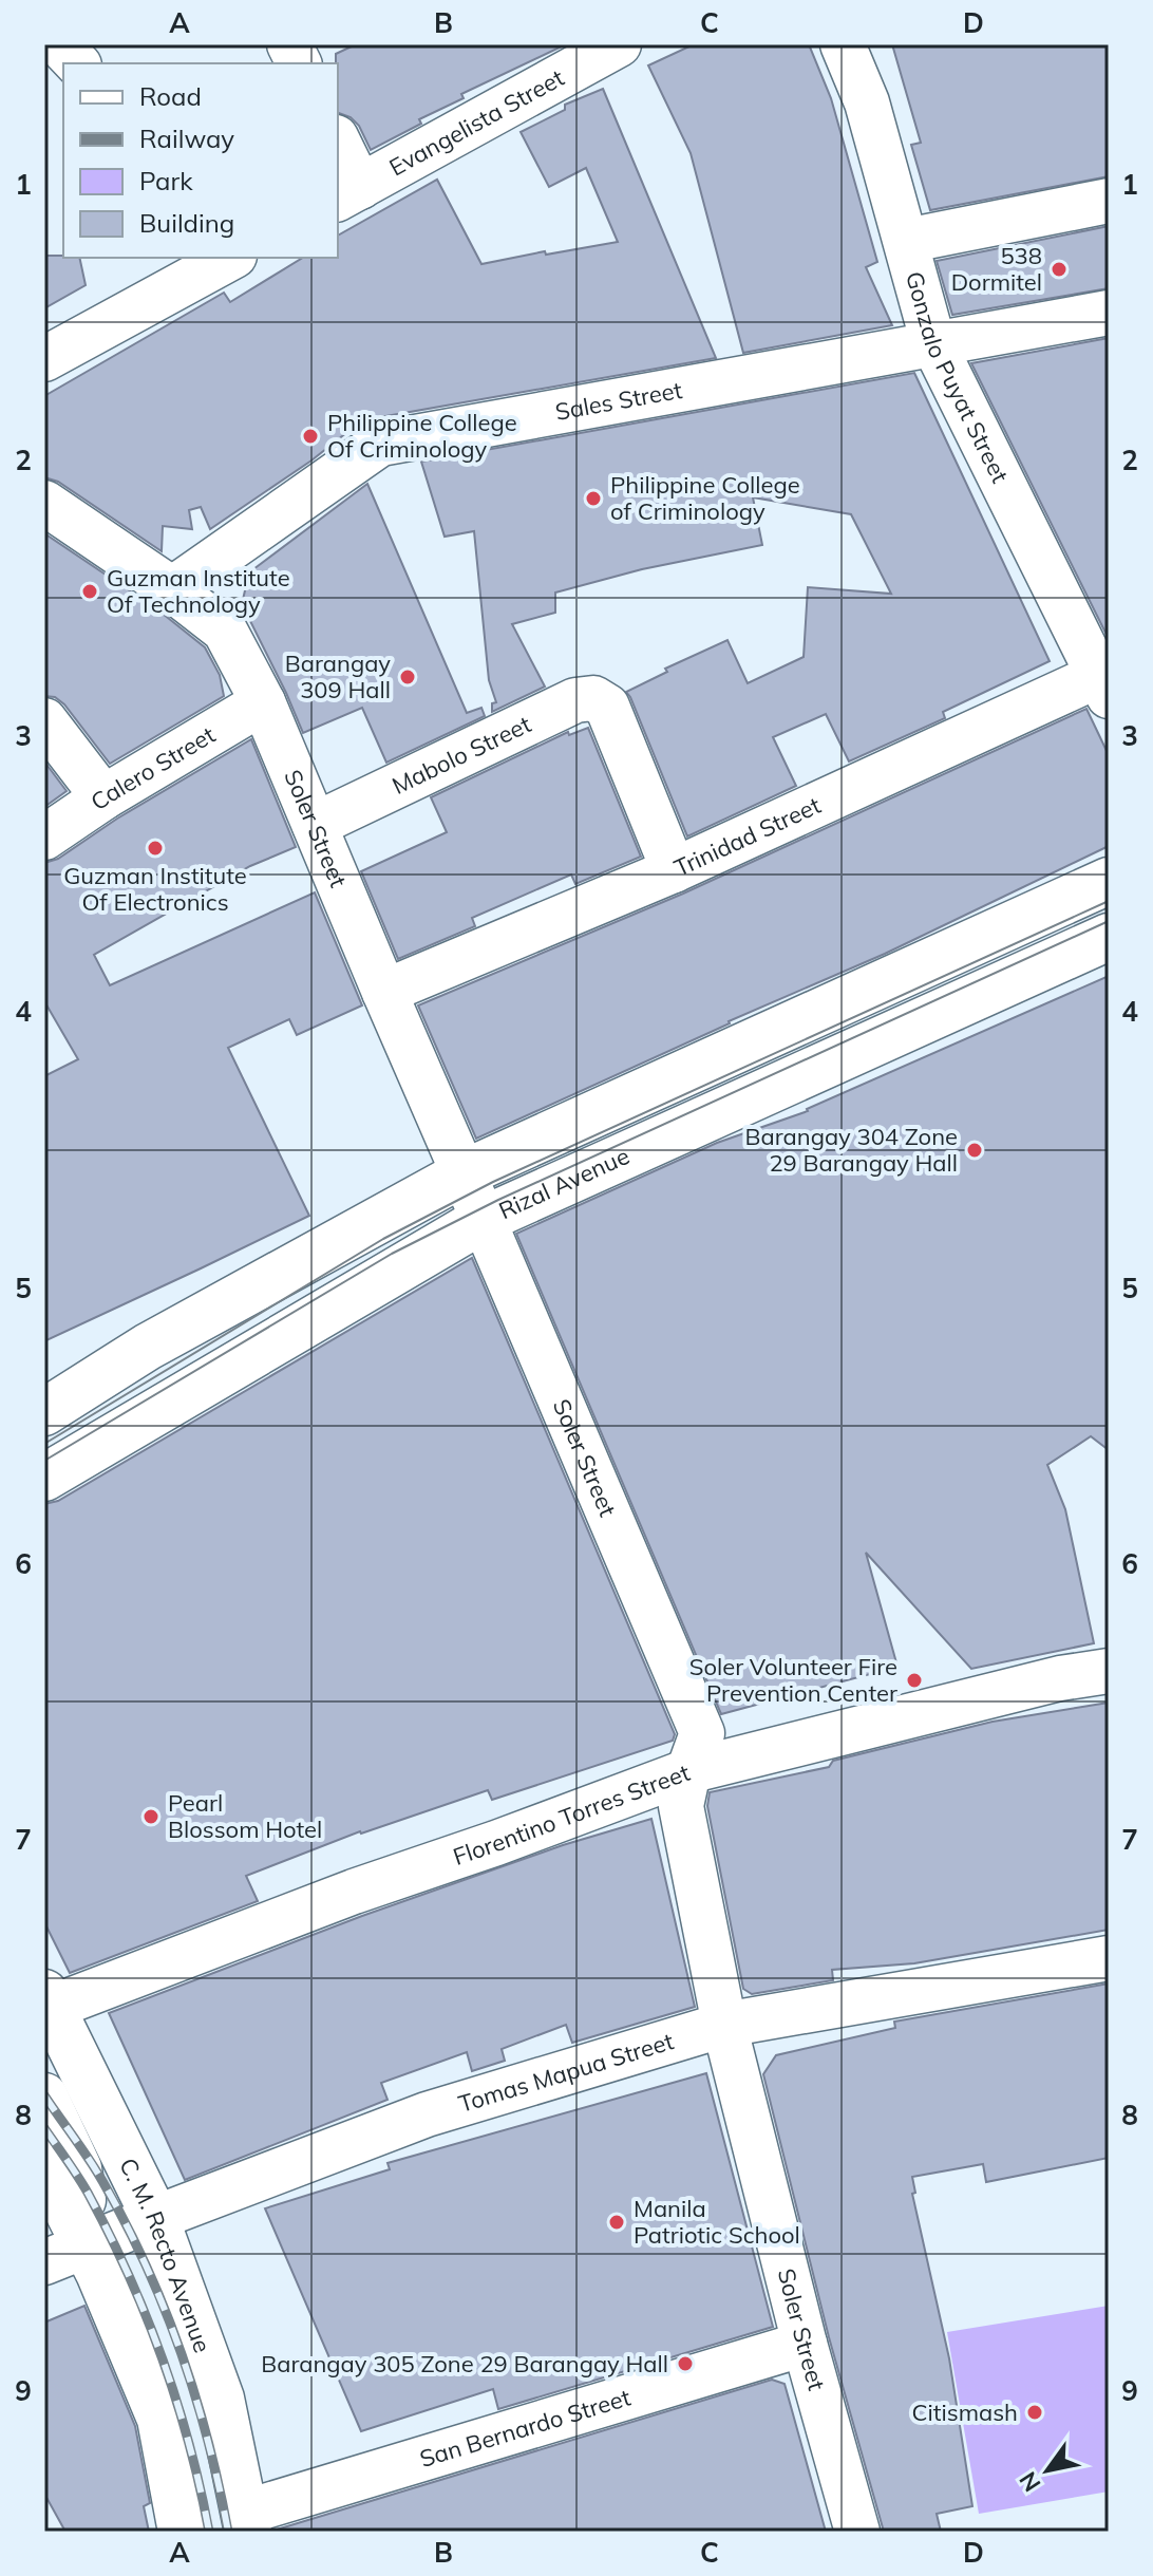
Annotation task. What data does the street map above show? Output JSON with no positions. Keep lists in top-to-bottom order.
{
  "streets": {
    "main road": ["Rizal Avenue", "C. M. Recto Avenue"],
    "street": [
      "Evangelista Street",
      "Gonzalo Puyat Street",
      "Sales Street",
      "Mabolo Street",
      "Calero Street",
      "Soler Street",
      "Trinidad Street",
      "Florentino Torres Street",
      "Tomas Mapua Street",
      "San Bernardo Street"
    ]
  },
  "crossings": [
    ["Gonzalo Puyat Street", "Sales Street"],
    ["Gonzalo Puyat Street", "Trinidad Street"],
    ["Sales Street", "Soler Street"],
    ["Mabolo Street", "Soler Street"],
    ["Mabolo Street", "Trinidad Street"],
    ["Calero Street", "Soler Street"],
    ["Soler Street", "Trinidad Street"],
    ["Soler Street", "Rizal Avenue"],
    ["Soler Street", "Florentino Torres Street"],
    ["Soler Street", "Tomas Mapua Street"],
    ["Soler Street", "San Bernardo Street"],
    ["Florentino Torres Street", "C. M. Recto Avenue"],
    ["Tomas Mapua Street", "C. M. Recto Avenue"],
    ["C. M. Recto Avenue", "San Bernardo Street"]
  ],
  "places": [
    "538 Dormitel",
    "Philippine College Of Criminology",
    "Philippine College of Criminology",
    "Guzman Institute Of Technology",
    "Barangay 309 Hall",
    "Guzman Institute Of Electronics",
    "Barangay 304 Zone 29 Barangay Hall",
    "Soler Volunteer Fire Prevention Center",
    "Pearl Blossom Hotel",
    "Manila Patriotic School",
    "Barangay 305 Zone 29 Barangay Hall",
    "Citismash"
  ],
  "legend": [
    "Road",
    "Railway",
    "Park",
    "Building"
  ],
  "north": "bottom left",
  "grid": {
    "columns": [
      "A",
      "B",
      "C",
      "D"
    ],
    "rows": [
      "1",
      "2",
      "3",
      "4",
      "5",
      "6",
      "7",
      "8",
      "9"
    ]
  }
}
